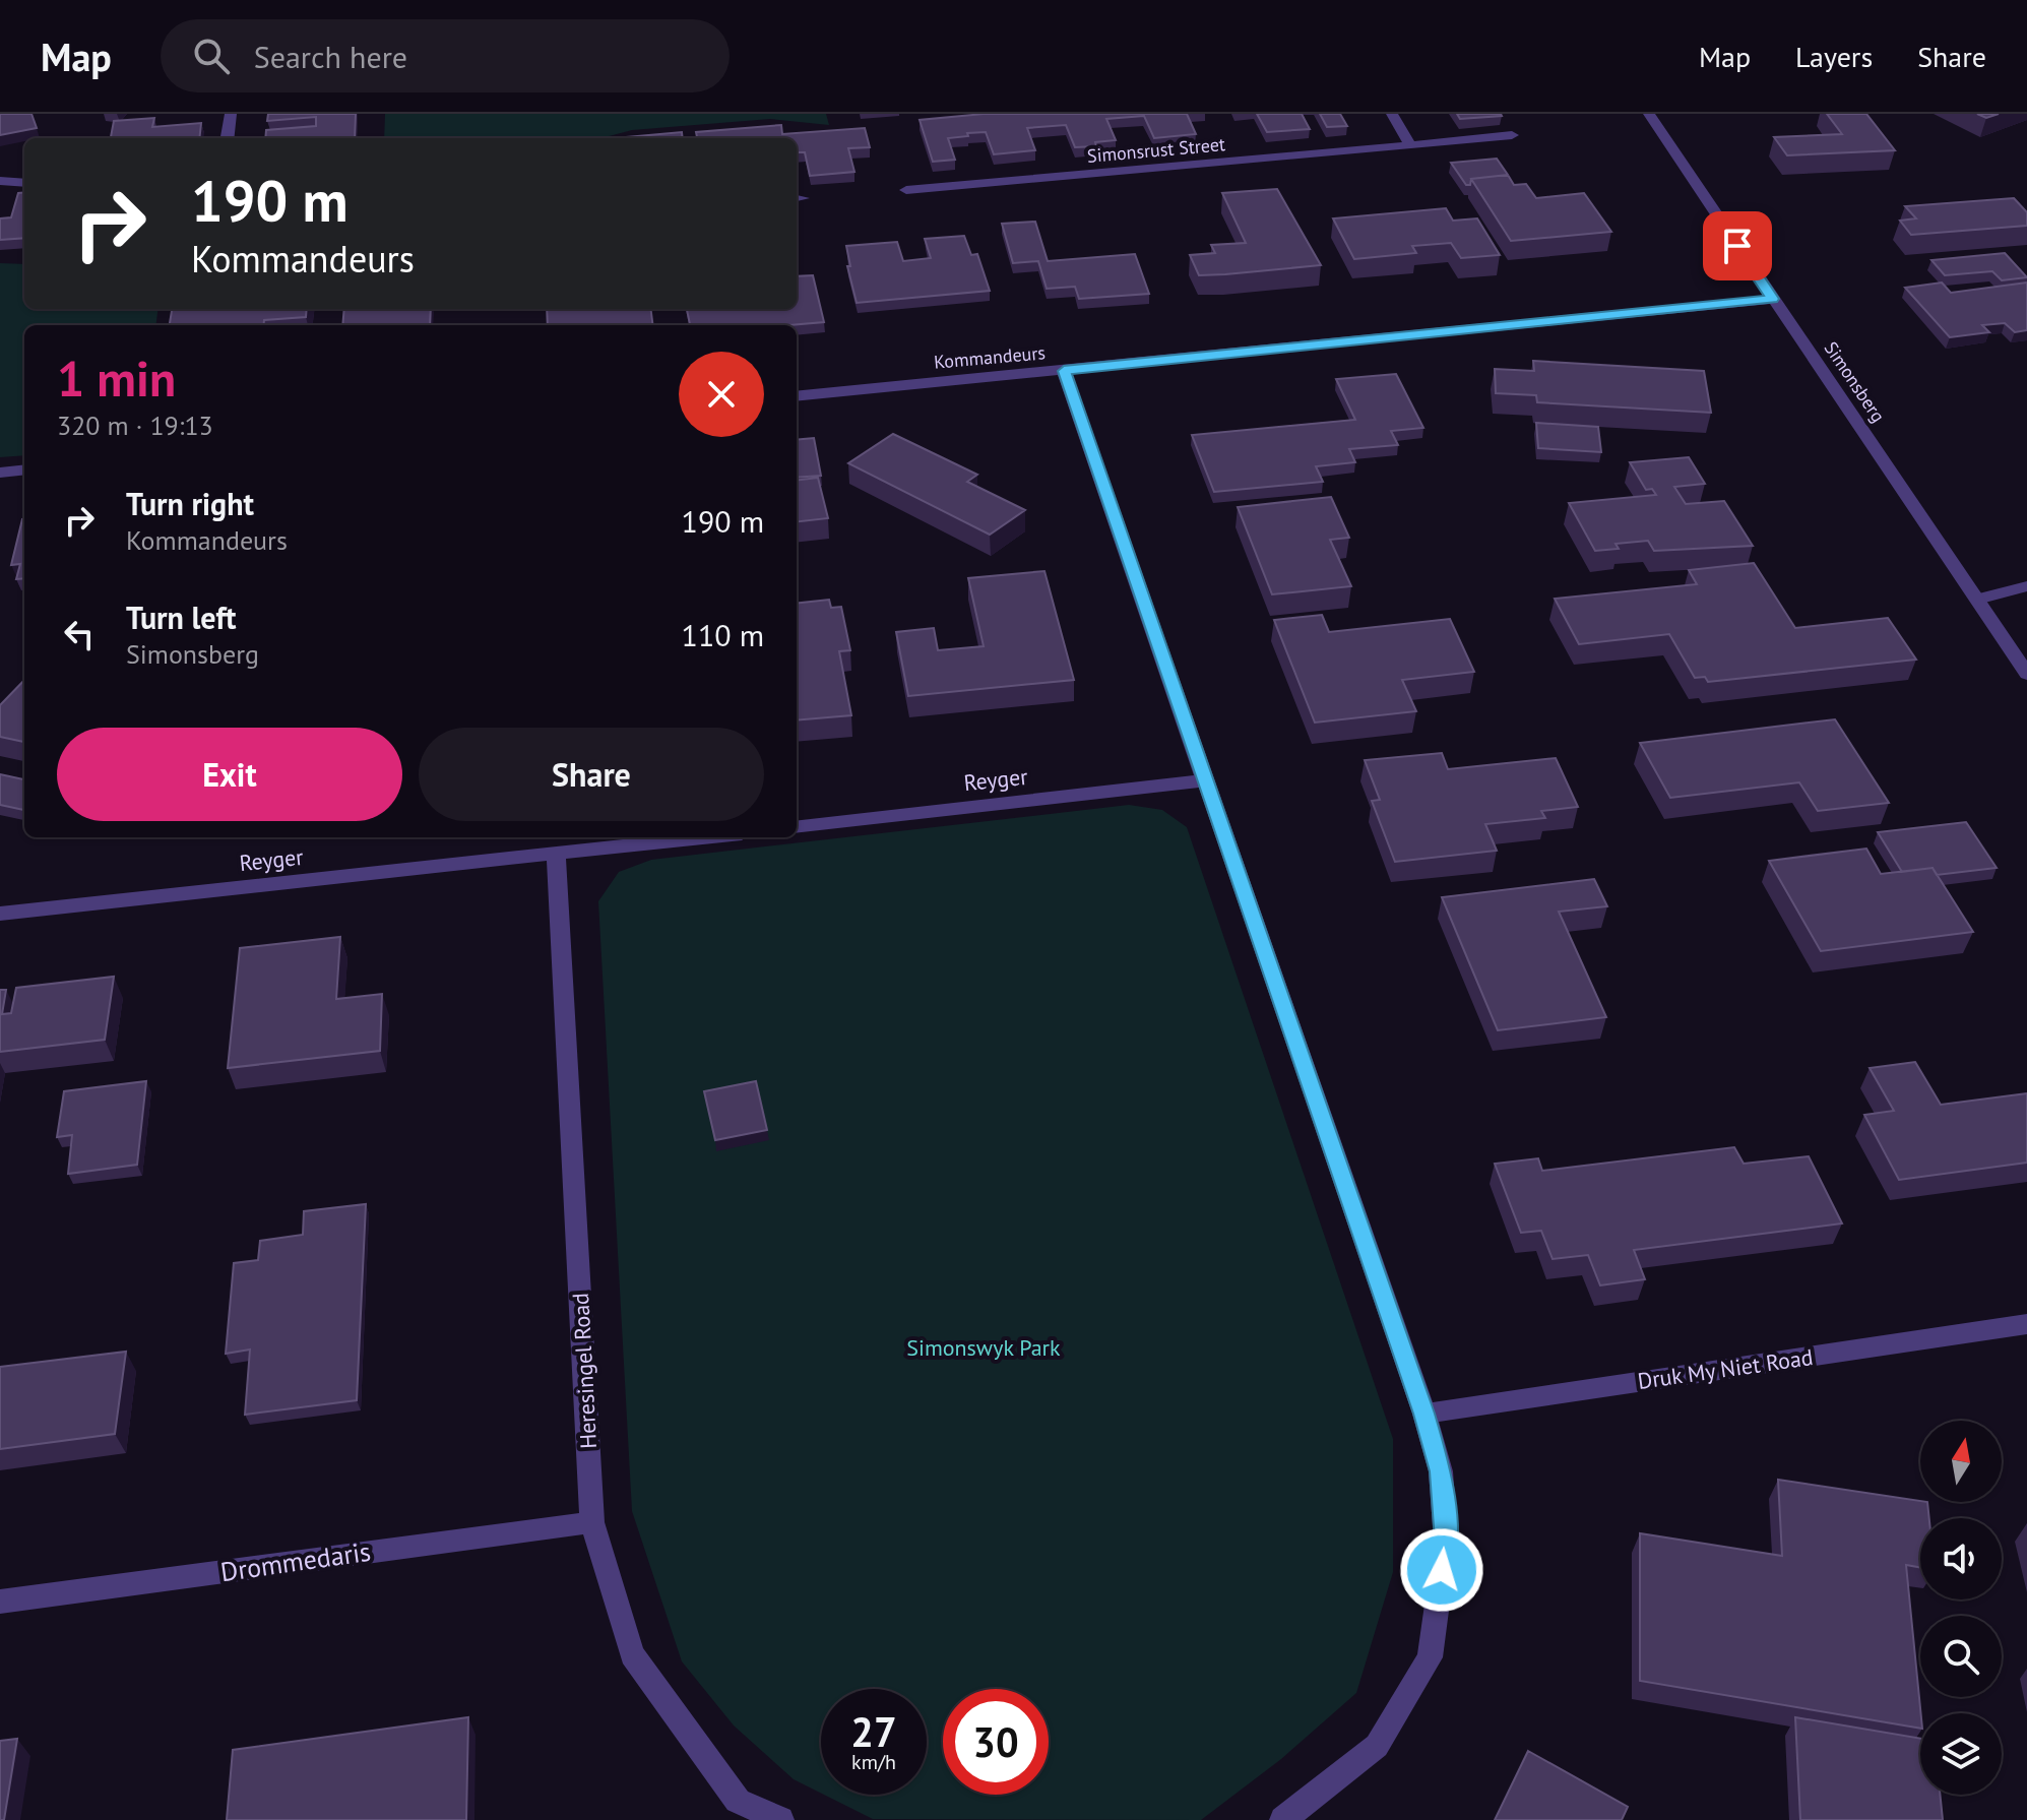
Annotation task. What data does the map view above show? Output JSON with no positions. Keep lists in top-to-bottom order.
{
  "streets": {
    "street": [
      "Simonsrust Street",
      "Kommandeurs",
      "Simonsberg",
      "Reyger",
      "Druk My Niet Road",
      "Heresingel Road",
      "Drommedaris"
    ]
  },
  "crossings": [
    ["Kommandeurs", "Simonsberg"],
    ["Reyger", "Heresingel Road"],
    ["Heresingel Road", "Drommedaris"]
  ],
  "parks": ["Simonswyk Park"],
  "north": "top",
  "page": {
    "header": "Map",
    "search": "Search here",
    "nav": ["Map", "Layers", "Share"],
    "turn": ["190 m", "Kommandeurs"],
    "heading": ["1 min", "320 m · 19:13"],
    "list": [
      {
        "name": "Turn right",
        "note": "Kommandeurs",
        "value": "190 m"
      },
      {
        "name": "Turn left",
        "note": "Simonsberg",
        "value": "110 m"
      }
    ],
    "buttons": ["Exit", "Share"],
    "speed": "27 km/h",
    "limit": "30"
  }
}
